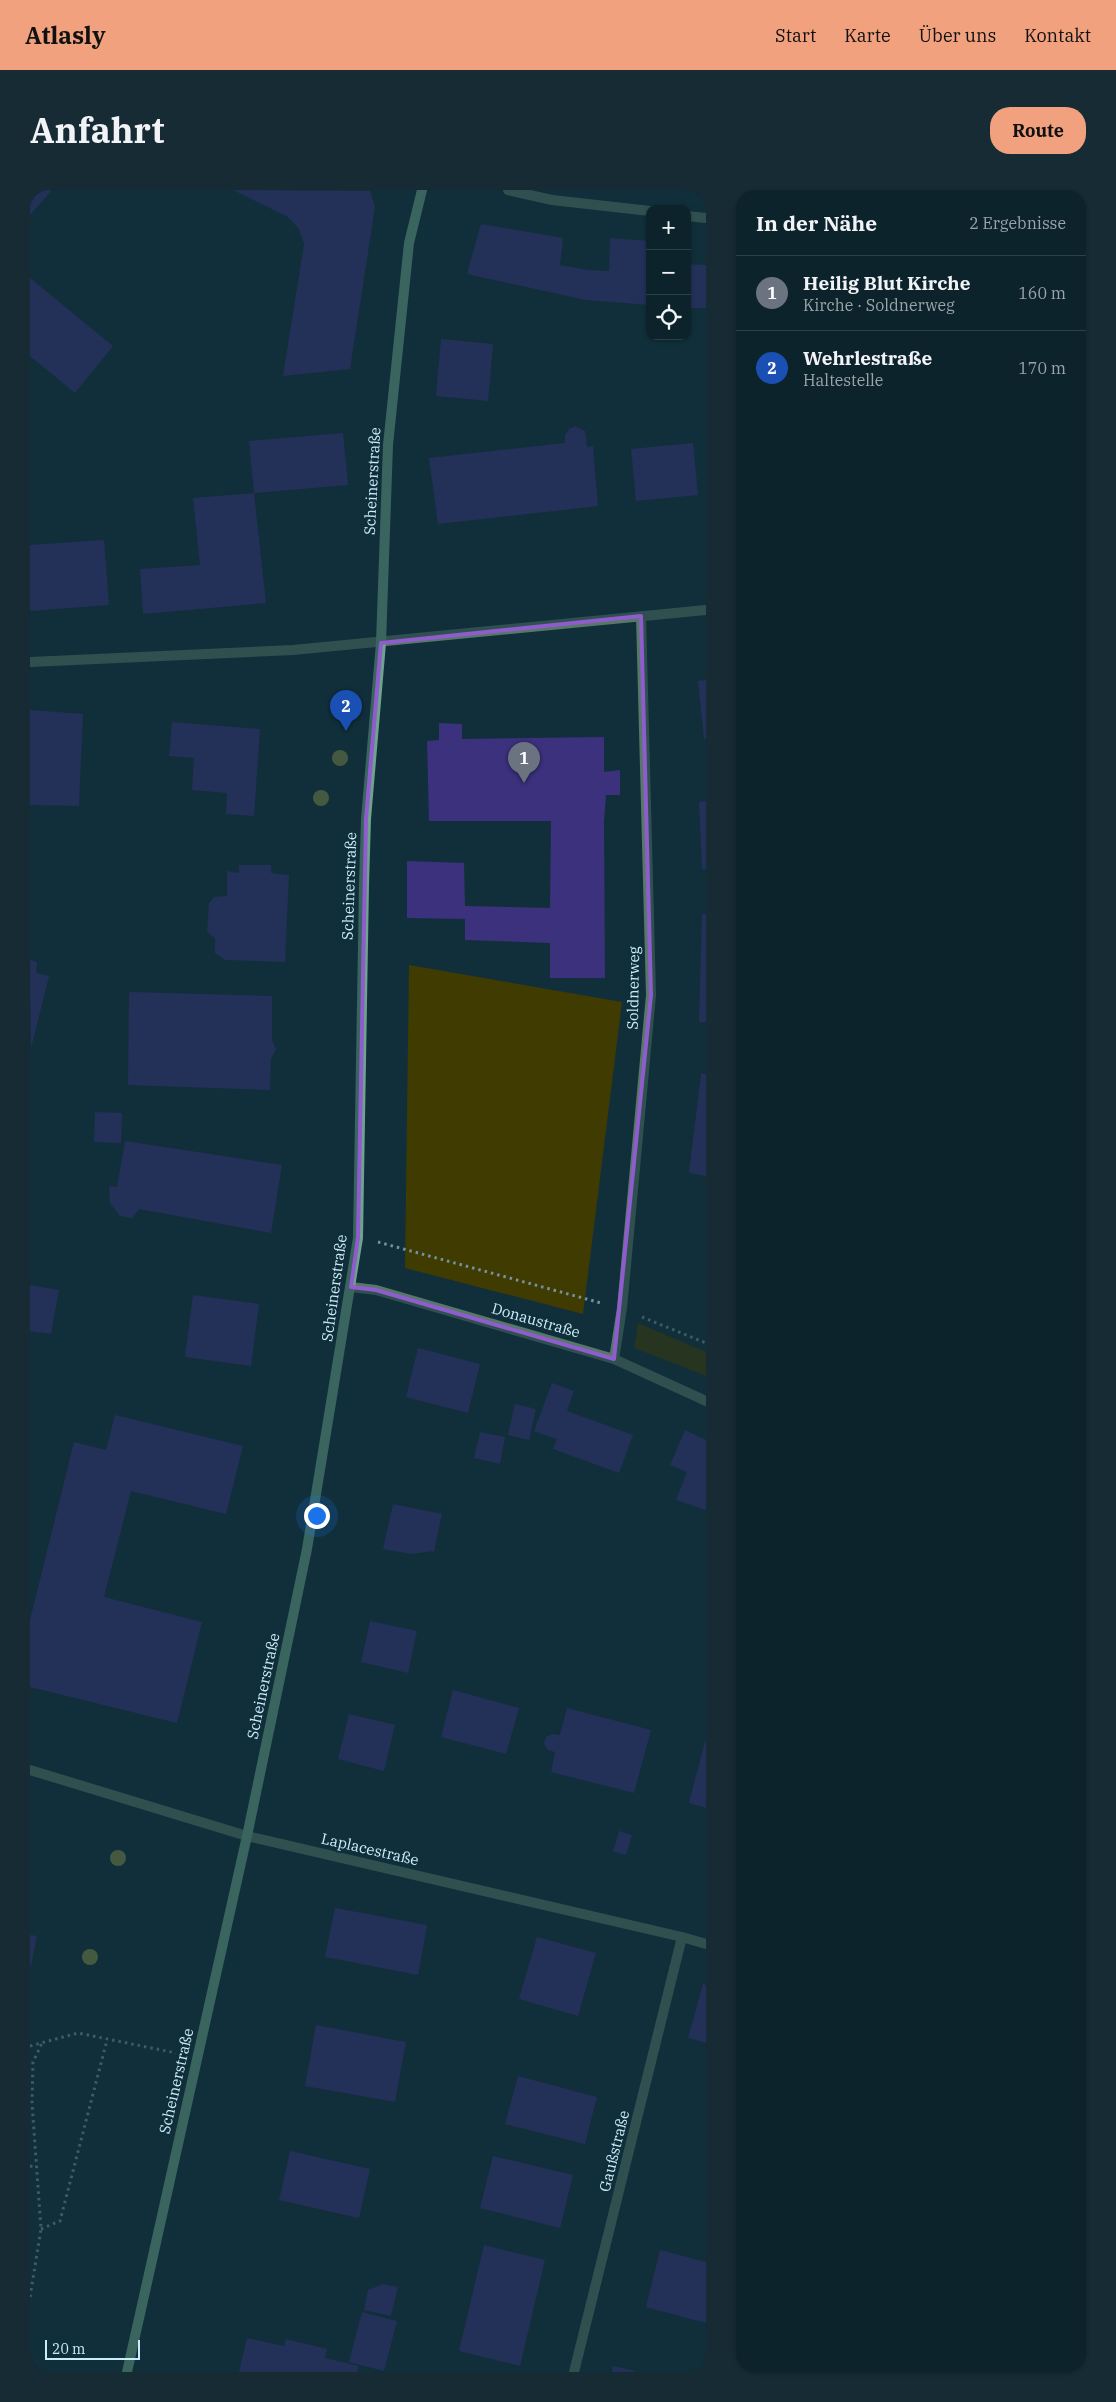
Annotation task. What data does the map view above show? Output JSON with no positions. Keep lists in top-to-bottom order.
{
  "streets": {
    "street": [
      "Scheinerstraße",
      "Soldnerweg",
      "Donaustraße",
      "Laplacestraße",
      "Gaußstraße"
    ]
  },
  "crossings": [
    ["Scheinerstraße", "Donaustraße"],
    ["Scheinerstraße", "Laplacestraße"],
    ["Soldnerweg", "Donaustraße"],
    ["Laplacestraße", "Gaußstraße"]
  ],
  "scale_bar": "20 m",
  "page": {
    "header": "Atlasly",
    "nav": [
      "Start",
      "Karte",
      "Über uns",
      "Kontakt"
    ],
    "title": "Anfahrt",
    "buttons": "Route",
    "heading": ["In der Nähe", "2 Ergebnisse"],
    "map_buttons": ["+", "−"],
    "list": [
      {
        "mark": "1",
        "name": "Heilig Blut Kirche",
        "note": "Kirche · Soldnerweg",
        "value": "160 m"
      },
      {
        "mark": "2",
        "name": "Wehrlestraße",
        "note": "Haltestelle",
        "value": "170 m"
      }
    ],
    "pins": ["2", "1"],
    "scale": "20 m"
  }
}
